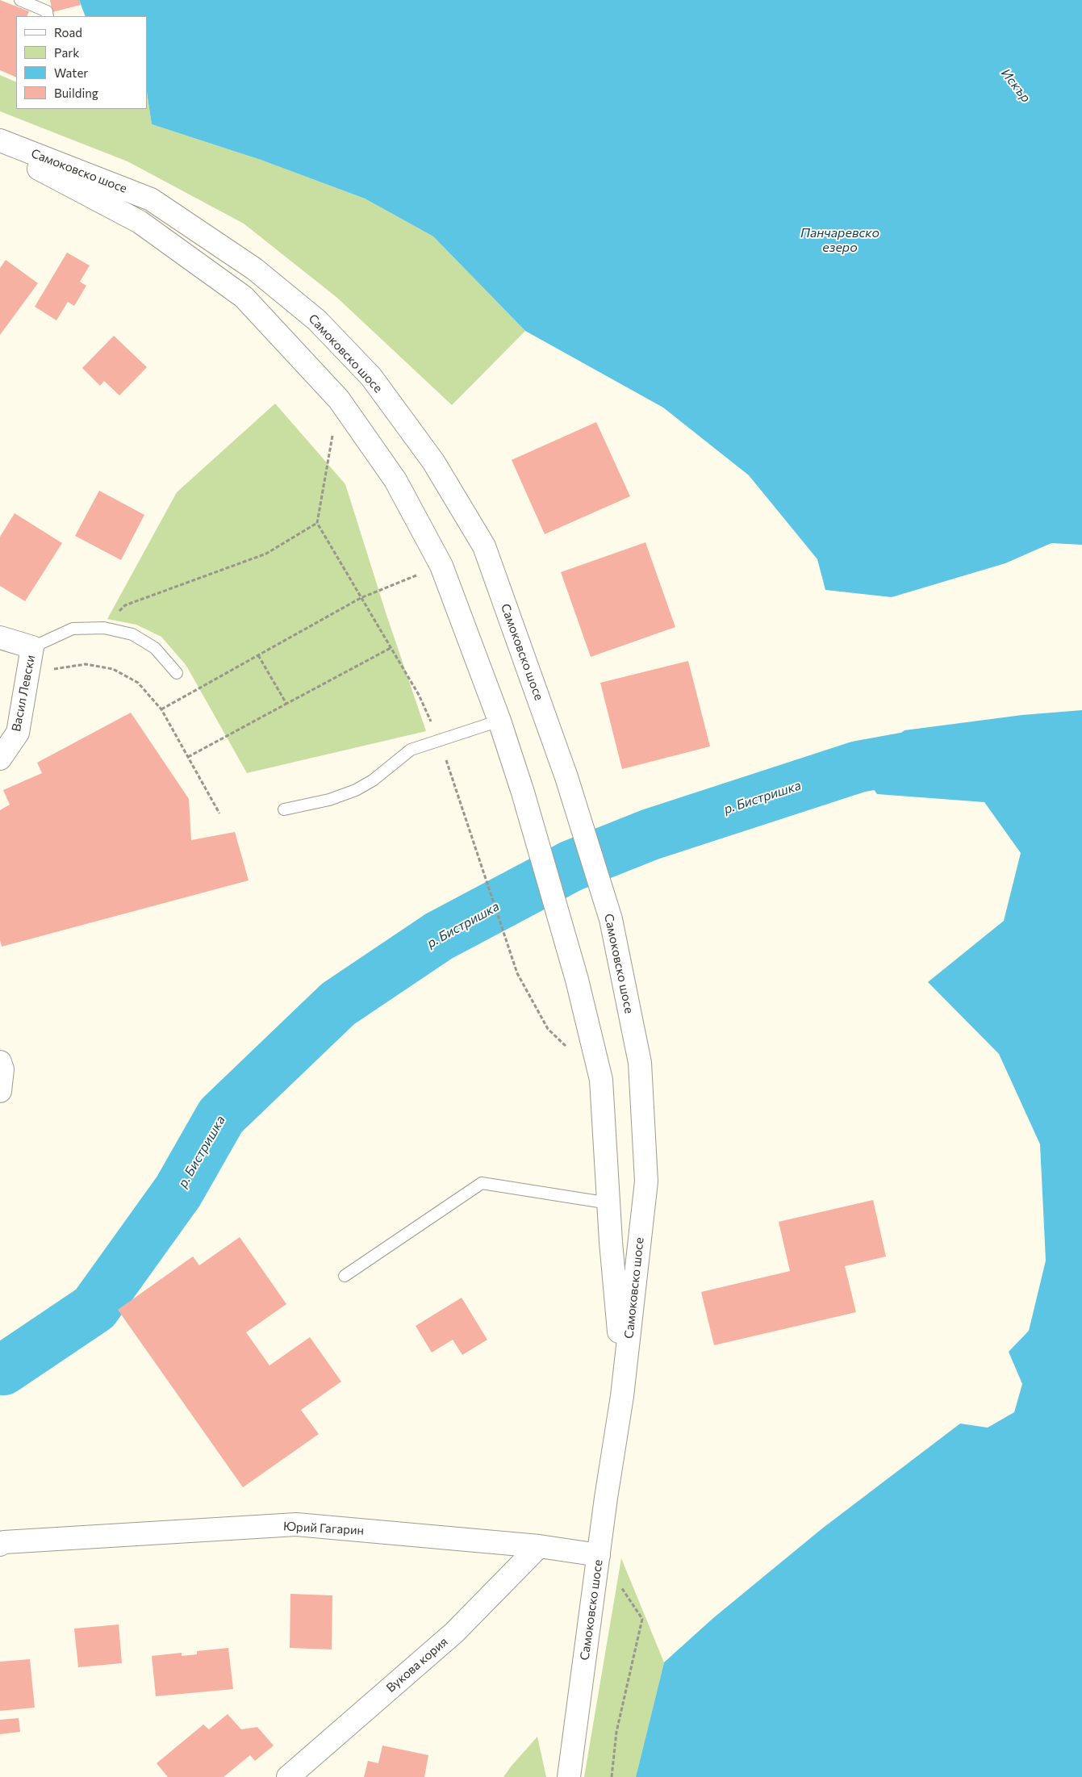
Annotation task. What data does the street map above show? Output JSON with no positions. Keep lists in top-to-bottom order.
{
  "streets": {
    "main road": [
      "Самоковско шосе",
      "Васил Левски",
      "Юрий Гагарин",
      "Вукова кория"
    ]
  },
  "crossings": [
    ["Самоковско шосе", "Юрий Гагарин"],
    ["Юрий Гагарин", "Вукова кория"]
  ],
  "water": ["Искър", "Панчаревско езеро", "р. Бистришка"],
  "legend": [
    "Road",
    "Park",
    "Water",
    "Building"
  ]
}
